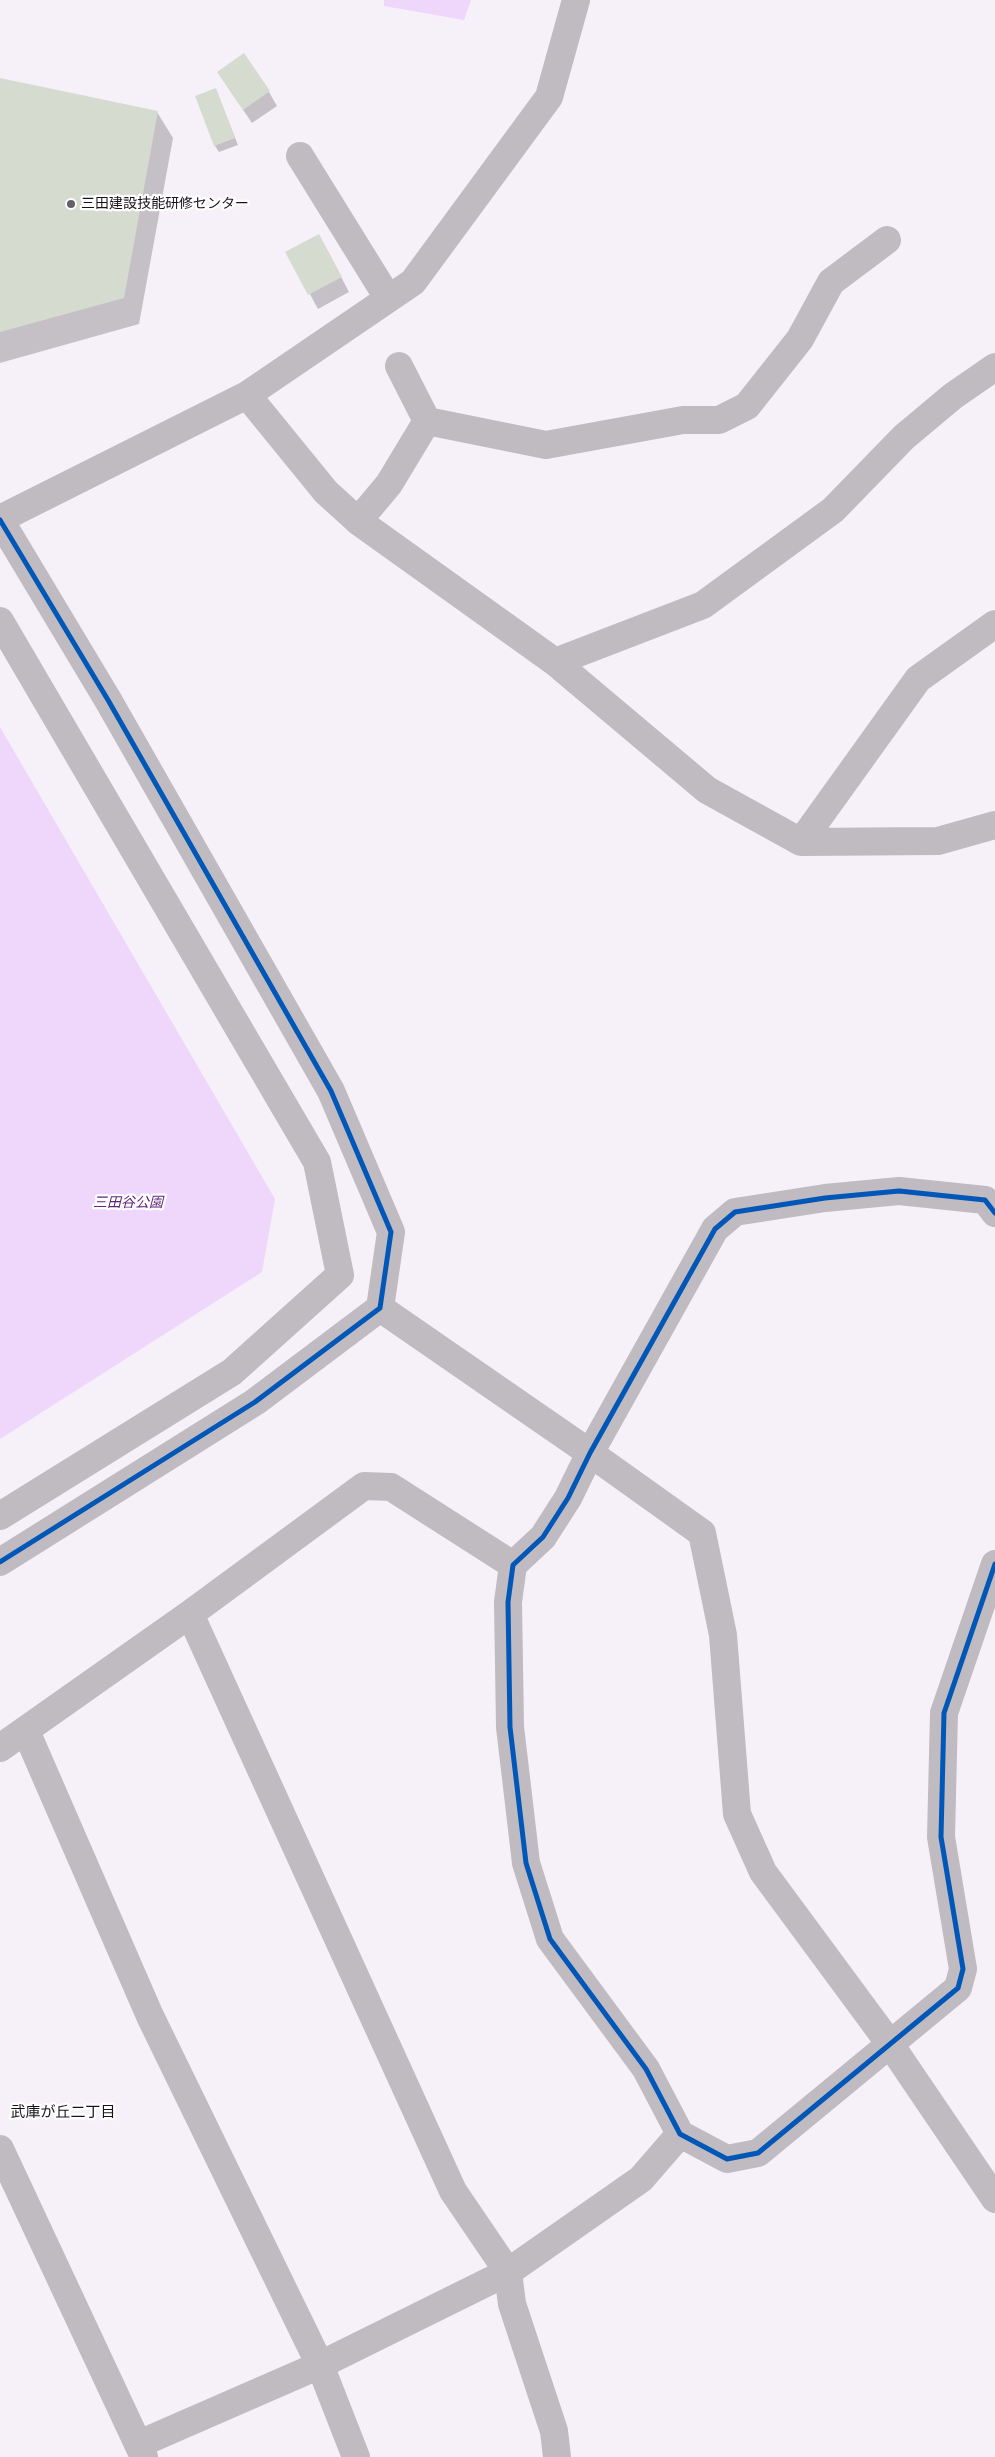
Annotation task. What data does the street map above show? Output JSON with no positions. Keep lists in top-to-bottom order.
{
  "districts": ["武庫が丘二丁目"],
  "parks": ["三田谷公園"],
  "places": ["三田建設技能研修センター"]
}
